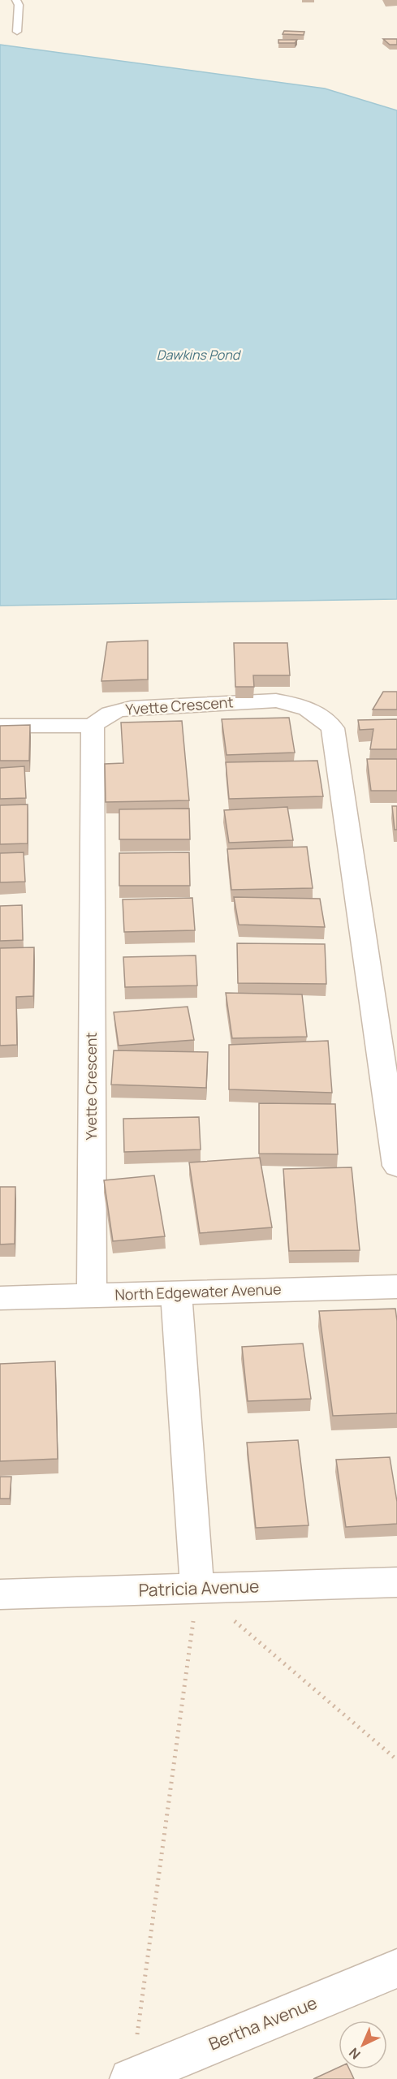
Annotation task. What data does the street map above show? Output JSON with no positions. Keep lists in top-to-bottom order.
{
  "streets": {
    "street": [
      "Yvette Crescent",
      "North Edgewater Avenue",
      "Patricia Avenue",
      "Bertha Avenue"
    ]
  },
  "crossings": [
    ["Yvette Crescent", "North Edgewater Avenue"]
  ],
  "water": ["Dawkins Pond"],
  "north": "bottom left"
}
